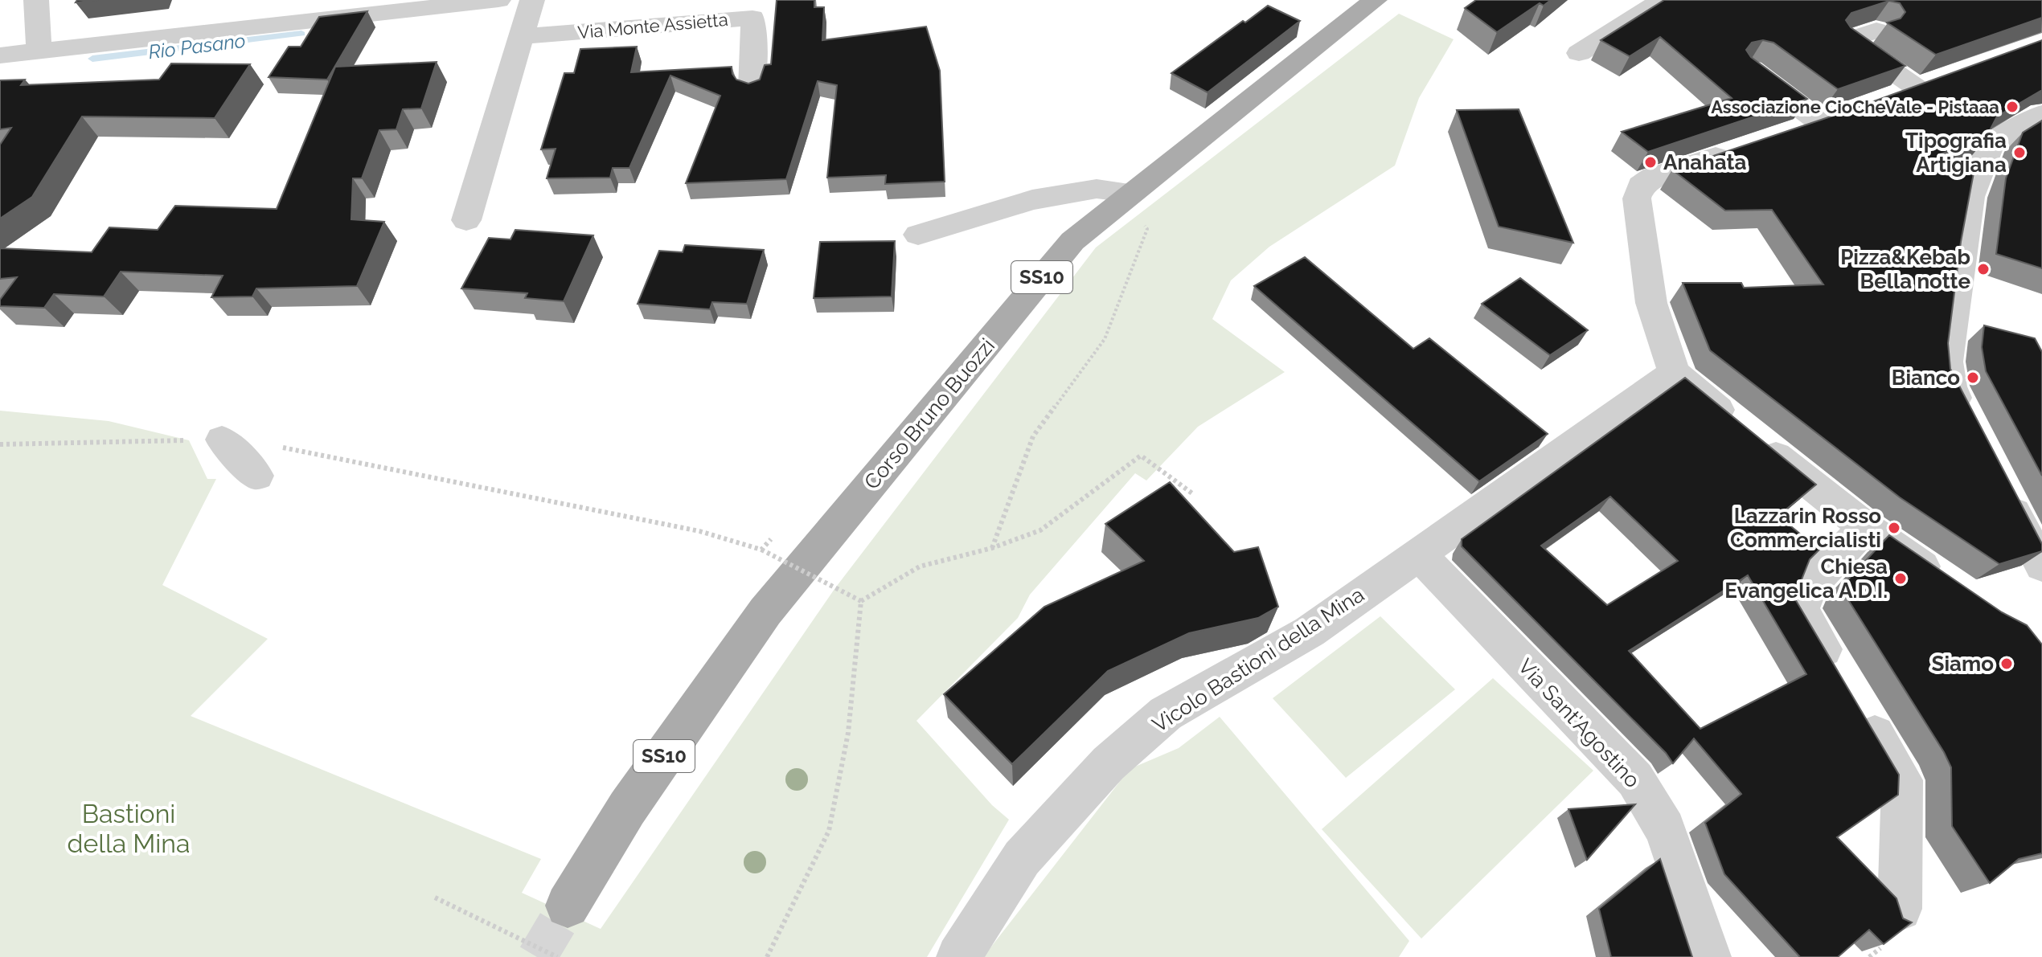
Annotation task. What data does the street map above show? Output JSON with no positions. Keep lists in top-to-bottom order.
{
  "streets": {
    "main road": ["SS10", "Corso Bruno Buozzi"],
    "street": ["Via Monte Assietta", "Vicolo Bastioni della Mina", "Via Sant'Agostino"]
  },
  "crossings": [
    ["Vicolo Bastioni della Mina", "Via Sant'Agostino"]
  ],
  "water": ["Rio Pasano"],
  "parks": ["Bastioni della Mina"],
  "places": [
    "Associazione CioCheVale - Pistaaa",
    "Tipografia Artigiana",
    "Anahata",
    "Pizza&Kebab Bella notte",
    "Bianco",
    "Lazzarin Rosso Commercialisti",
    "Chiesa Evangelica A.D.I.",
    "Siamo"
  ]
}
